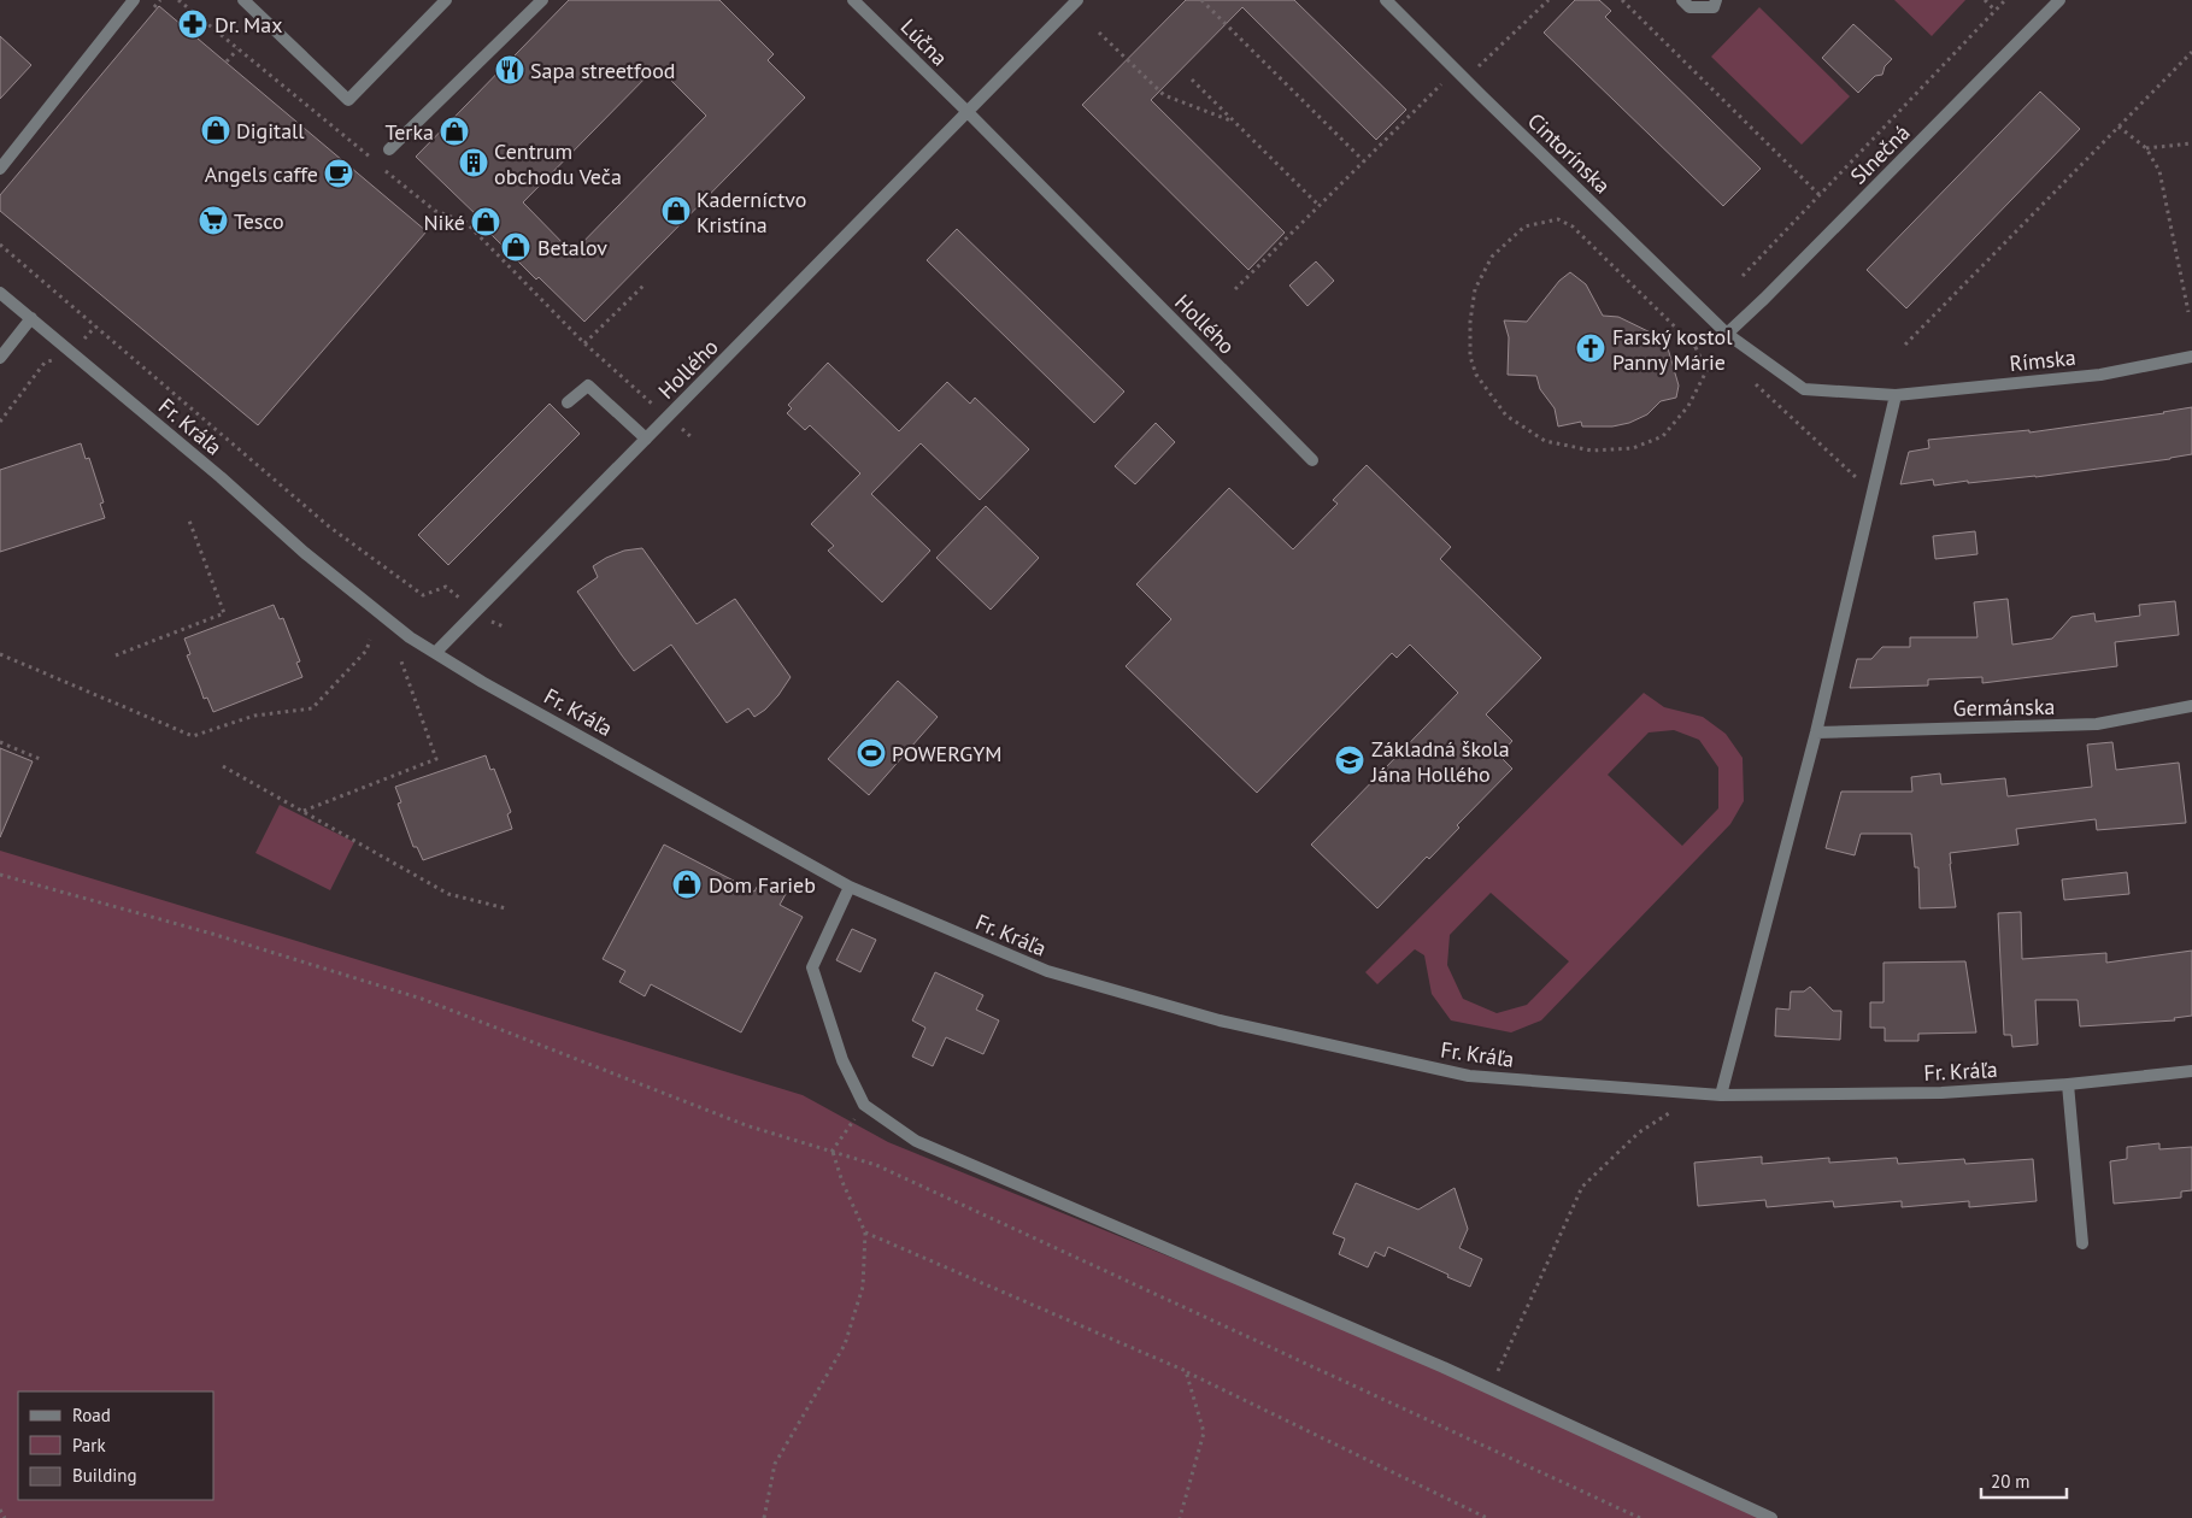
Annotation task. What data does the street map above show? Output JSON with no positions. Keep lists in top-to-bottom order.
{
  "streets": {
    "street": [
      "Lúčna",
      "Cintorínska",
      "Slnečná",
      "Hollého",
      "Rímska",
      "Fr. Kráľa",
      "Germánska"
    ]
  },
  "crossings": [
    ["Lúčna", "Hollého"],
    ["Cintorínska", "Slnečná"],
    ["Cintorínska", "Rímska"],
    ["Hollého", "Fr. Kráľa"]
  ],
  "places": {
    "pharmacy": ["Dr. Max"],
    "restaurant": ["Sapa streetfood"],
    "shop": [
      "Digitall",
      "Terka",
      "Kaderníctvo Kristína",
      "Niké",
      "Betalov",
      "Dom Farieb"
    ],
    "building": ["Centrum obchodu Veča"],
    "cafe": ["Angels caffe"],
    "supermarket": ["Tesco"],
    "church": ["Farský kostol Panny Márie"],
    "sports": ["POWERGYM"],
    "school or university": ["Základná škola Jána Hollého"]
  },
  "legend": ["Road", "Park", "Building"],
  "scale_bar": "20 m"
}
